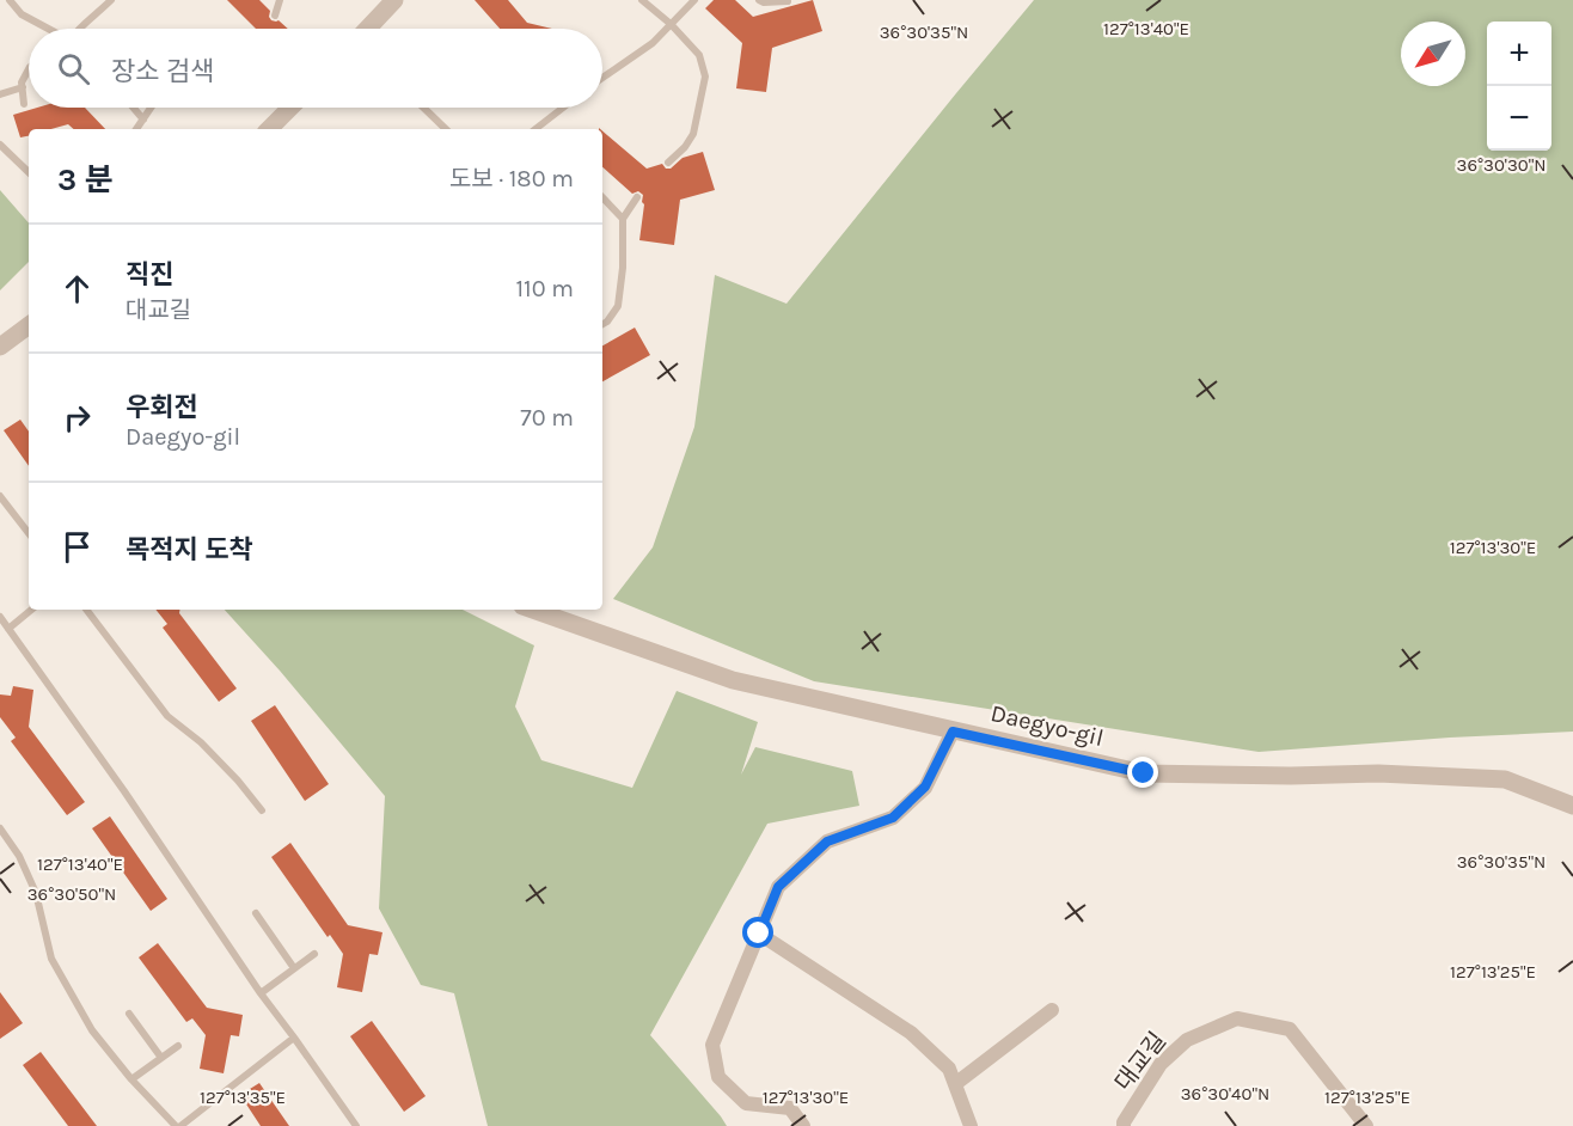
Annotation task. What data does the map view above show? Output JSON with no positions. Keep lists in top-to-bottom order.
{
  "streets": {
    "street": ["Daegyo-gil", "대교길"]
  },
  "north": "bottom left",
  "page": {
    "map_buttons": ["+", "−"],
    "search": "장소 검색",
    "heading": ["3 분", "도보 · 180 m"],
    "list": [
      ["직진", "대교길", "110 m"],
      ["우회전", "Daegyo-gil", "70 m"],
      "목적지 도착"
    ]
  },
  "coordinates": [
    "127°13'40\"E",
    "36°30'35\"N",
    "36°30'30\"N",
    "127°13'30\"E",
    "36°30'50\"N",
    "127°13'25\"E",
    "36°30'40\"N",
    "127°13'35\"E"
  ]
}
